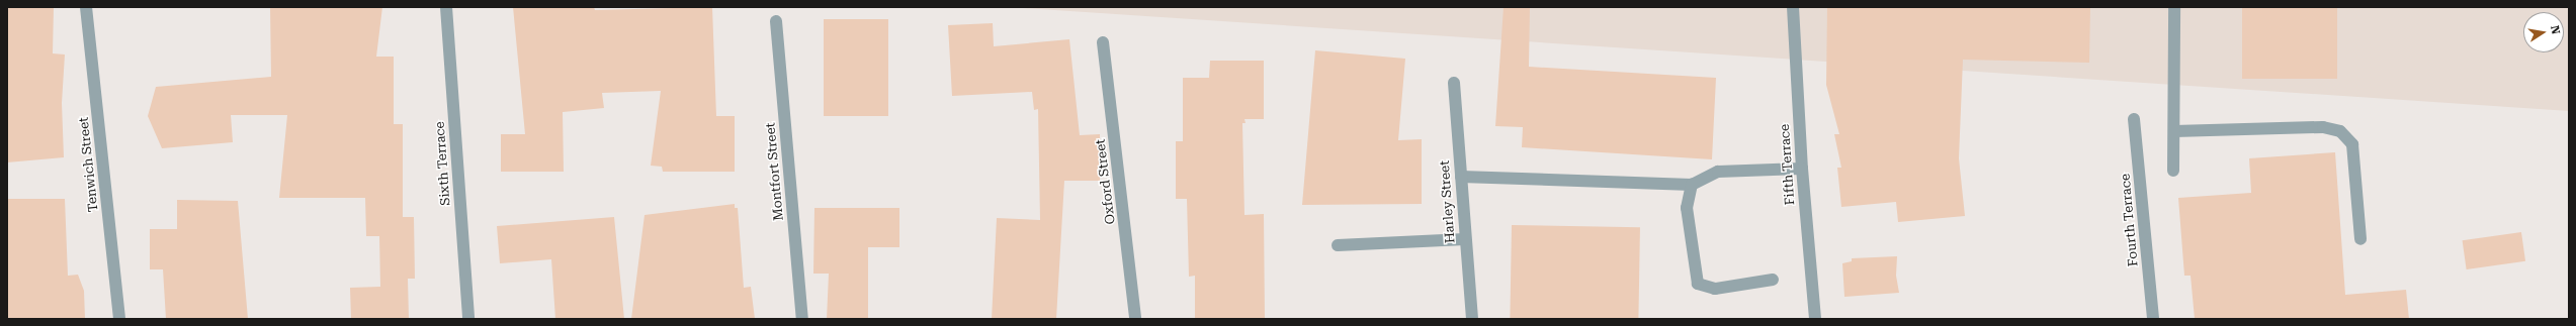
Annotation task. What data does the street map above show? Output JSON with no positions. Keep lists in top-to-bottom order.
{
  "streets": {
    "street": [
      "Sixth Terrace",
      "Tenwich Street",
      "Fifth Terrace",
      "Montfort Street",
      "Oxford Street",
      "Harley Street",
      "Fourth Terrace"
    ]
  },
  "north": "right"
}
